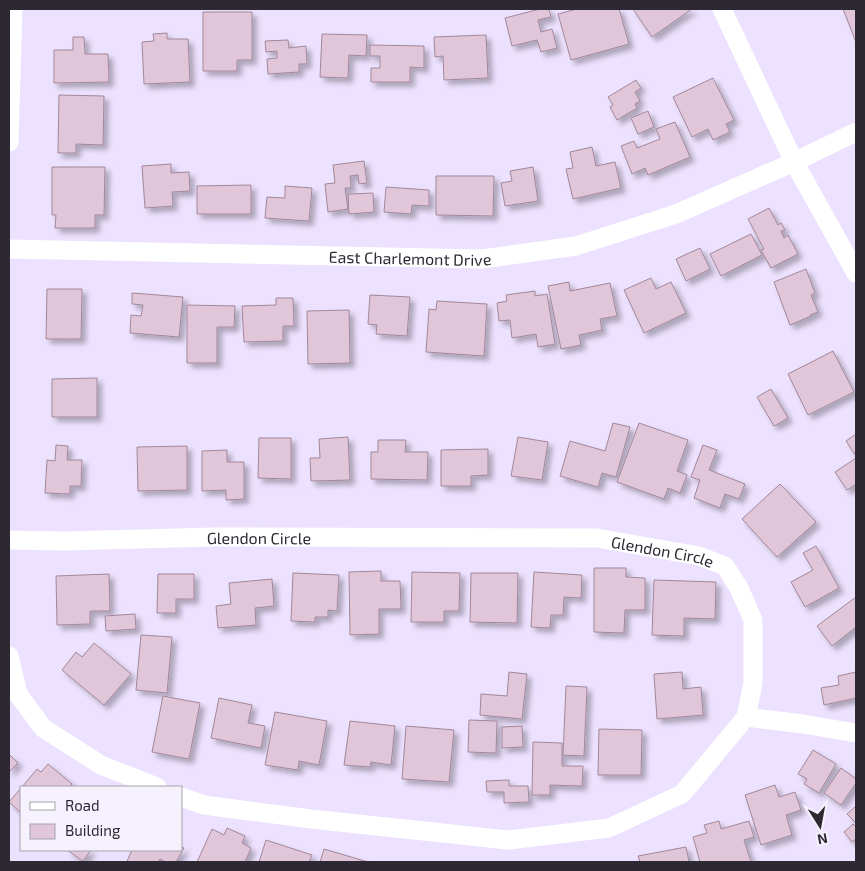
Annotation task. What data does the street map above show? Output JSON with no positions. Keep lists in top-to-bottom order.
{
  "streets": {
    "street": ["East Charlemont Drive", "Glendon Circle"]
  },
  "legend": ["Road", "Building"],
  "north": "bottom"
}
